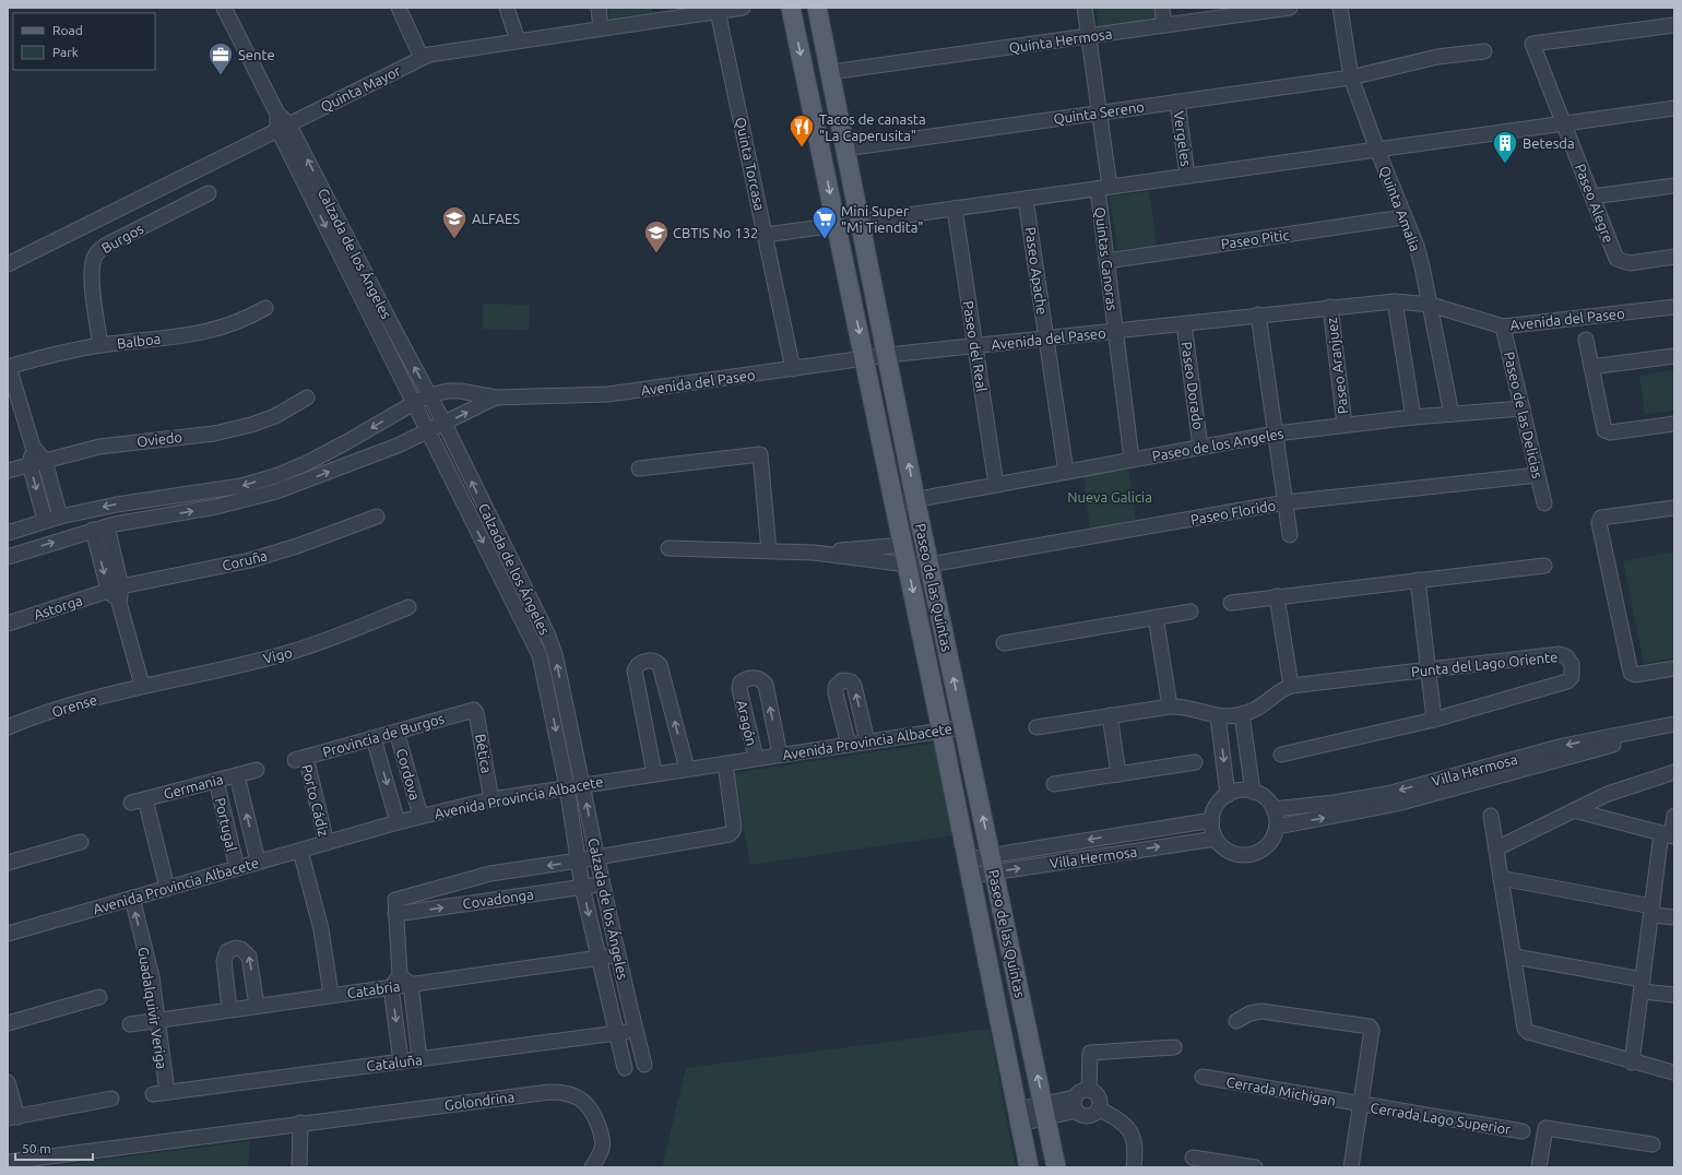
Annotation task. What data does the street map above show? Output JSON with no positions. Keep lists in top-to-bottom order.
{
  "streets": {
    "main road": ["Paseo de las Quintas"],
    "street": [
      "Quinta Hermosa",
      "Quinta Mayor",
      "Quinta Sereno",
      "Vergeles",
      "Quinta Torcasa",
      "Paseo Alegre",
      "Quinta Amalia",
      "Burgos",
      "Paseo Pitic",
      "Calzada de los Ángeles",
      "Quintas Canoras",
      "Paseo Apache",
      "Avenida del Paseo",
      "Balboa",
      "Paseo del Real",
      "Paseo Aranjuez",
      "Paseo Dorado",
      "Paseo de las Delicias",
      "Oviedo",
      "Paseo de los Angeles",
      "Paseo Florido",
      "Coruña",
      "Astorga",
      "Vigo",
      "Punta del Lago Oriente",
      "Orense",
      "Aragón",
      "Provincia de Burgos",
      "Avenida Provincia Albacete",
      "Bética",
      "Villa Hermosa",
      "Cordova",
      "Germania",
      "Porto Cádiz",
      "Portugal",
      "Covadonga",
      "Catabria",
      "Guadalquivir Veriga",
      "Cataluña",
      "Cerrada Michigan",
      "Golondrina",
      "Cerrada Lago Superior"
    ]
  },
  "crossings": [
    ["Quinta Hermosa", "Quintas Canoras"],
    ["Quinta Hermosa", "Paseo de las Quintas"],
    ["Quinta Mayor", "Quinta Torcasa"],
    ["Quinta Mayor", "Calzada de los Ángeles"],
    ["Quinta Sereno", "Vergeles"],
    ["Quinta Sereno", "Quinta Amalia"],
    ["Quinta Sereno", "Quintas Canoras"],
    ["Quinta Sereno", "Paseo de las Quintas"],
    ["Quinta Torcasa", "Avenida del Paseo"],
    ["Quinta Amalia", "Paseo Pitic"],
    ["Quinta Amalia", "Avenida del Paseo"],
    ["Quinta Amalia", "Paseo de los Angeles"],
    ["Burgos", "Balboa"],
    ["Paseo Pitic", "Quintas Canoras"],
    ["Calzada de los Ángeles", "Avenida del Paseo"],
    ["Calzada de los Ángeles", "Avenida Provincia Albacete"],
    ["Calzada de los Ángeles", "Covadonga"],
    ["Calzada de los Ángeles", "Catabria"],
    ["Calzada de los Ángeles", "Cataluña"],
    ["Quintas Canoras", "Avenida del Paseo"],
    ["Quintas Canoras", "Paseo de los Angeles"],
    ["Paseo Apache", "Avenida del Paseo"],
    ["Paseo Apache", "Paseo de los Angeles"],
    ["Avenida del Paseo", "Paseo del Real"],
    ["Avenida del Paseo", "Paseo Aranjuez"],
    ["Avenida del Paseo", "Paseo Dorado"],
    ["Avenida del Paseo", "Paseo de las Delicias"],
    ["Avenida del Paseo", "Paseo de las Quintas"],
    ["Paseo del Real", "Paseo de los Angeles"],
    ["Paseo Aranjuez", "Paseo de los Angeles"],
    ["Paseo Dorado", "Paseo de los Angeles"],
    ["Paseo de las Delicias", "Paseo de los Angeles"],
    ["Paseo de las Delicias", "Paseo Florido"],
    ["Paseo de los Angeles", "Paseo de las Quintas"],
    ["Paseo Florido", "Paseo de las Quintas"],
    ["Coruña", "Astorga"],
    ["Paseo de las Quintas", "Avenida Provincia Albacete"],
    ["Paseo de las Quintas", "Villa Hermosa"],
    ["Vigo", "Orense"],
    ["Aragón", "Avenida Provincia Albacete"],
    ["Provincia de Burgos", "Bética"],
    ["Provincia de Burgos", "Cordova"],
    ["Provincia de Burgos", "Porto Cádiz"],
    ["Avenida Provincia Albacete", "Bética"],
    ["Avenida Provincia Albacete", "Cordova"],
    ["Avenida Provincia Albacete", "Germania"],
    ["Avenida Provincia Albacete", "Porto Cádiz"],
    ["Avenida Provincia Albacete", "Portugal"],
    ["Avenida Provincia Albacete", "Guadalquivir Veriga"],
    ["Germania", "Portugal"],
    ["Catabria", "Guadalquivir Veriga"],
    ["Guadalquivir Veriga", "Cataluña"],
    ["Cerrada Michigan", "Cerrada Lago Superior"]
  ],
  "one_way": ["Guadalquivir Veriga"],
  "parks": ["Nueva Galicia"],
  "places": {
    "office": ["Sente"],
    "restaurant": ["Tacos de canasta \"La Caperusita\""],
    "building": ["Betesda"],
    "school or university": ["ALFAES", "CBTIS No 132"],
    "supermarket": ["Mini Super \"Mi Tiendita\""]
  },
  "legend": ["Road", "Park"],
  "scale_bar": "50 m"
}
